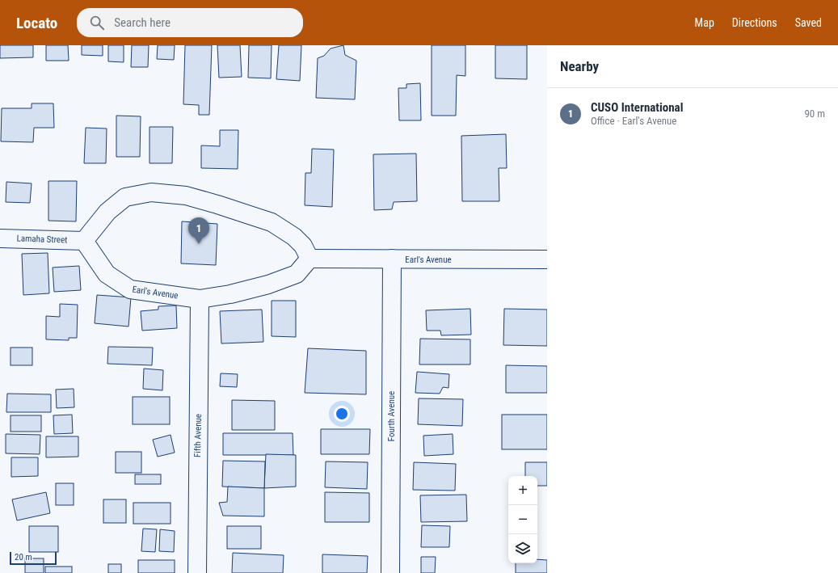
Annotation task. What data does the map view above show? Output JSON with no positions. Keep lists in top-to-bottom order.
{
  "streets": {
    "street": [
      "Lamaha Street",
      "Earl's Avenue",
      "Fourth Avenue",
      "Fifth Avenue"
    ]
  },
  "crossings": [
    ["Lamaha Street", "Earl's Avenue"],
    ["Earl's Avenue", "Fourth Avenue"],
    ["Earl's Avenue", "Fifth Avenue"]
  ],
  "scale_bar": "20 m",
  "page": {
    "header": "Locato",
    "search": "Search here",
    "nav": ["Map", "Directions", "Saved"],
    "heading": "Nearby",
    "list": [
      {
        "mark": "1",
        "name": "CUSO International",
        "note": "Office · Earl's Avenue",
        "value": "90 m"
      }
    ],
    "pins": "1",
    "map_buttons": ["+", "−"],
    "scale": "20 m"
  }
}
